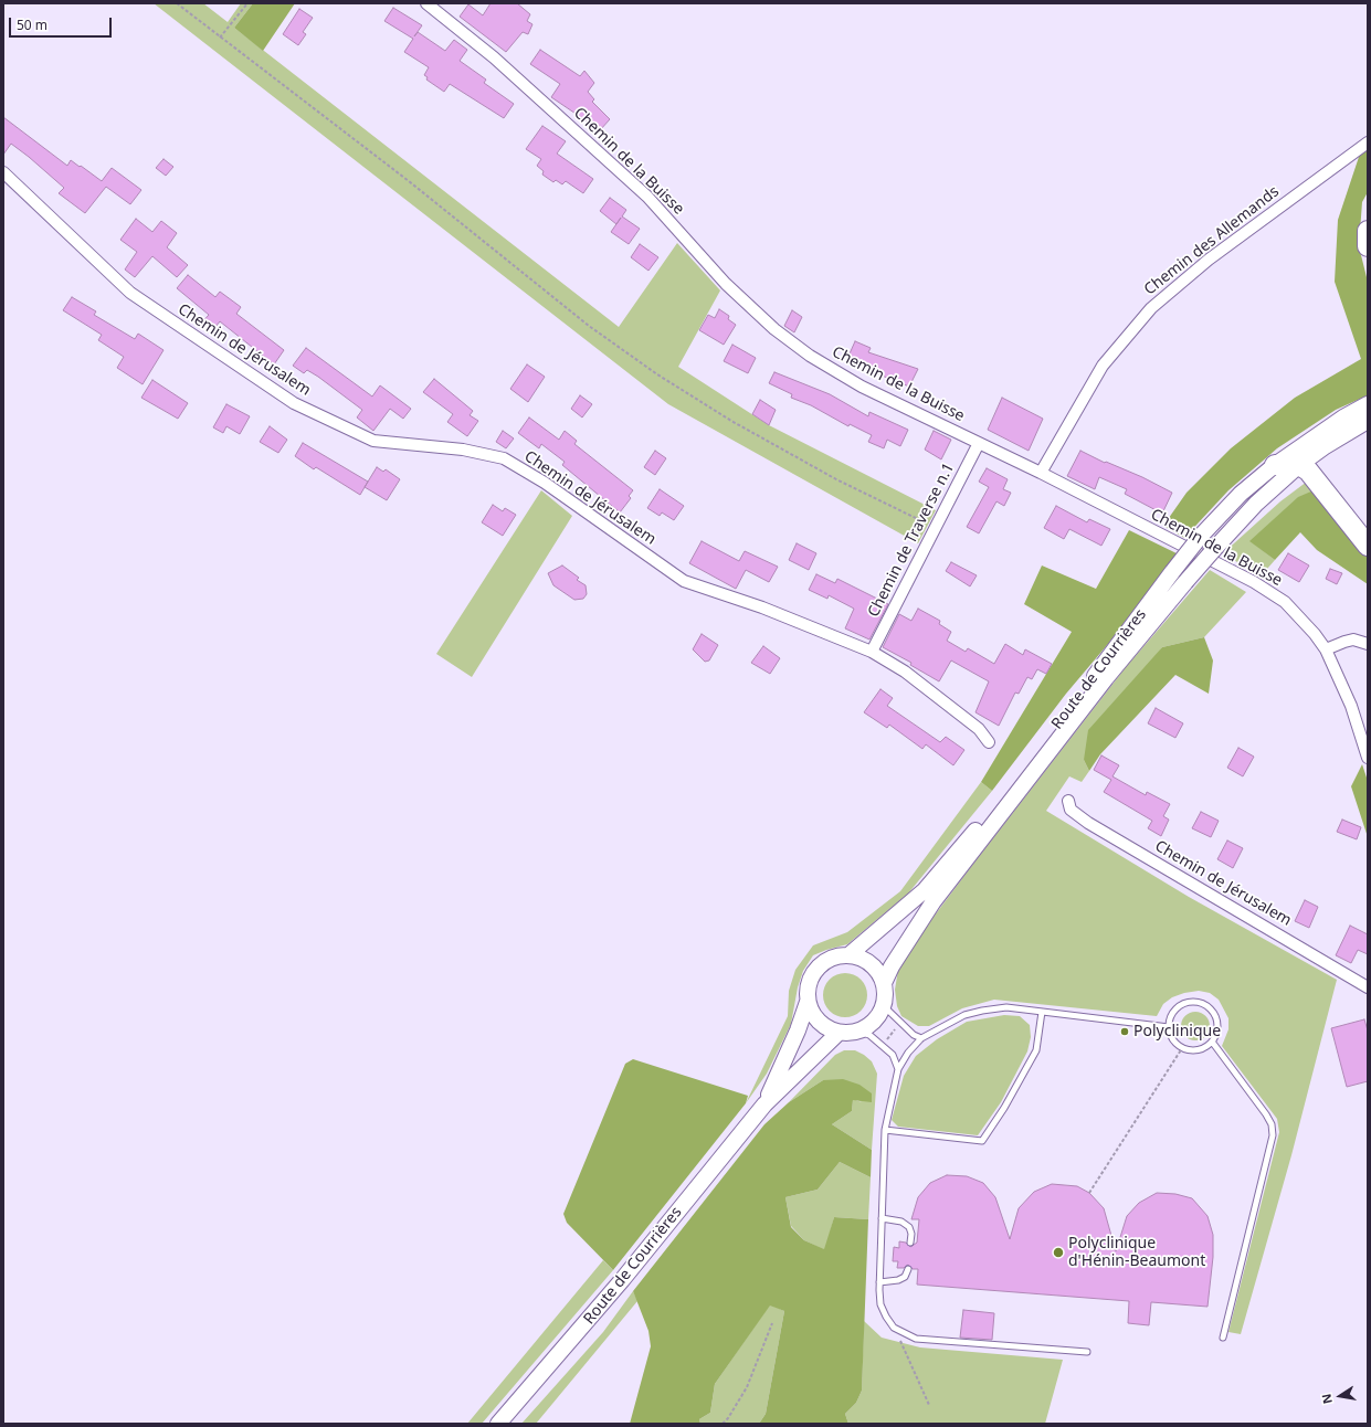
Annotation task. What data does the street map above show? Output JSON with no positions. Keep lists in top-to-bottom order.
{
  "streets": {
    "main road": ["Route de Courrières"],
    "street": [
      "Chemin de la Buisse",
      "Chemin des Allemands",
      "Chemin de Jérusalem",
      "Chemin de Traverse n.1"
    ]
  },
  "crossings": [
    ["Chemin de la Buisse", "Chemin des Allemands"],
    ["Chemin de la Buisse", "Chemin de Traverse n.1"],
    ["Chemin de Jérusalem", "Chemin de Traverse n.1"]
  ],
  "places": ["Polyclinique", "Polyclinique d'Hénin-Beaumont"],
  "scale_bar": "50 m",
  "north": "left"
}
